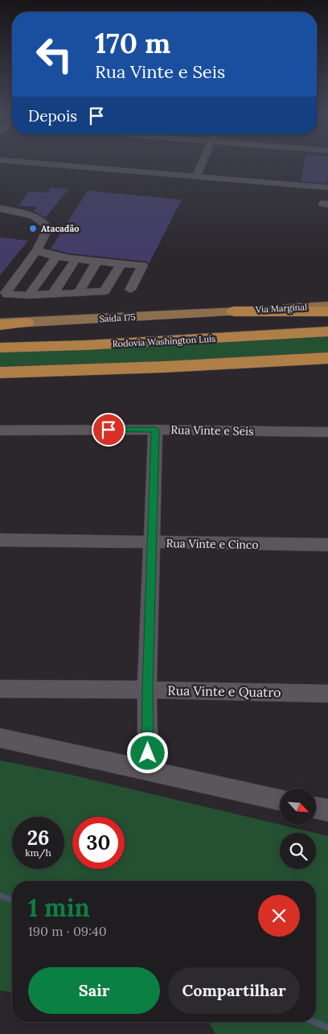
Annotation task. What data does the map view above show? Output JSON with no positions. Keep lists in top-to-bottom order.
{
  "streets": {
    "highway": ["Rodovia Washington Luís"],
    "main road": ["Via Marginal", "Saída 175"],
    "street": ["Rua Vinte e Seis", "Rua Vinte e Cinco", "Rua Vinte e Quatro"]
  },
  "crossings": [
    ["Via Marginal", "Saída 175"]
  ],
  "places": ["Atacadão"],
  "north": "bottom right",
  "page": {
    "turn": ["170 m", "Rua Vinte e Seis"],
    "then": "Depois",
    "speed": "26 km/h",
    "limit": "30",
    "heading": ["1 min", "190 m · 09:40"],
    "buttons": ["Sair", "Compartilhar"]
  }
}
